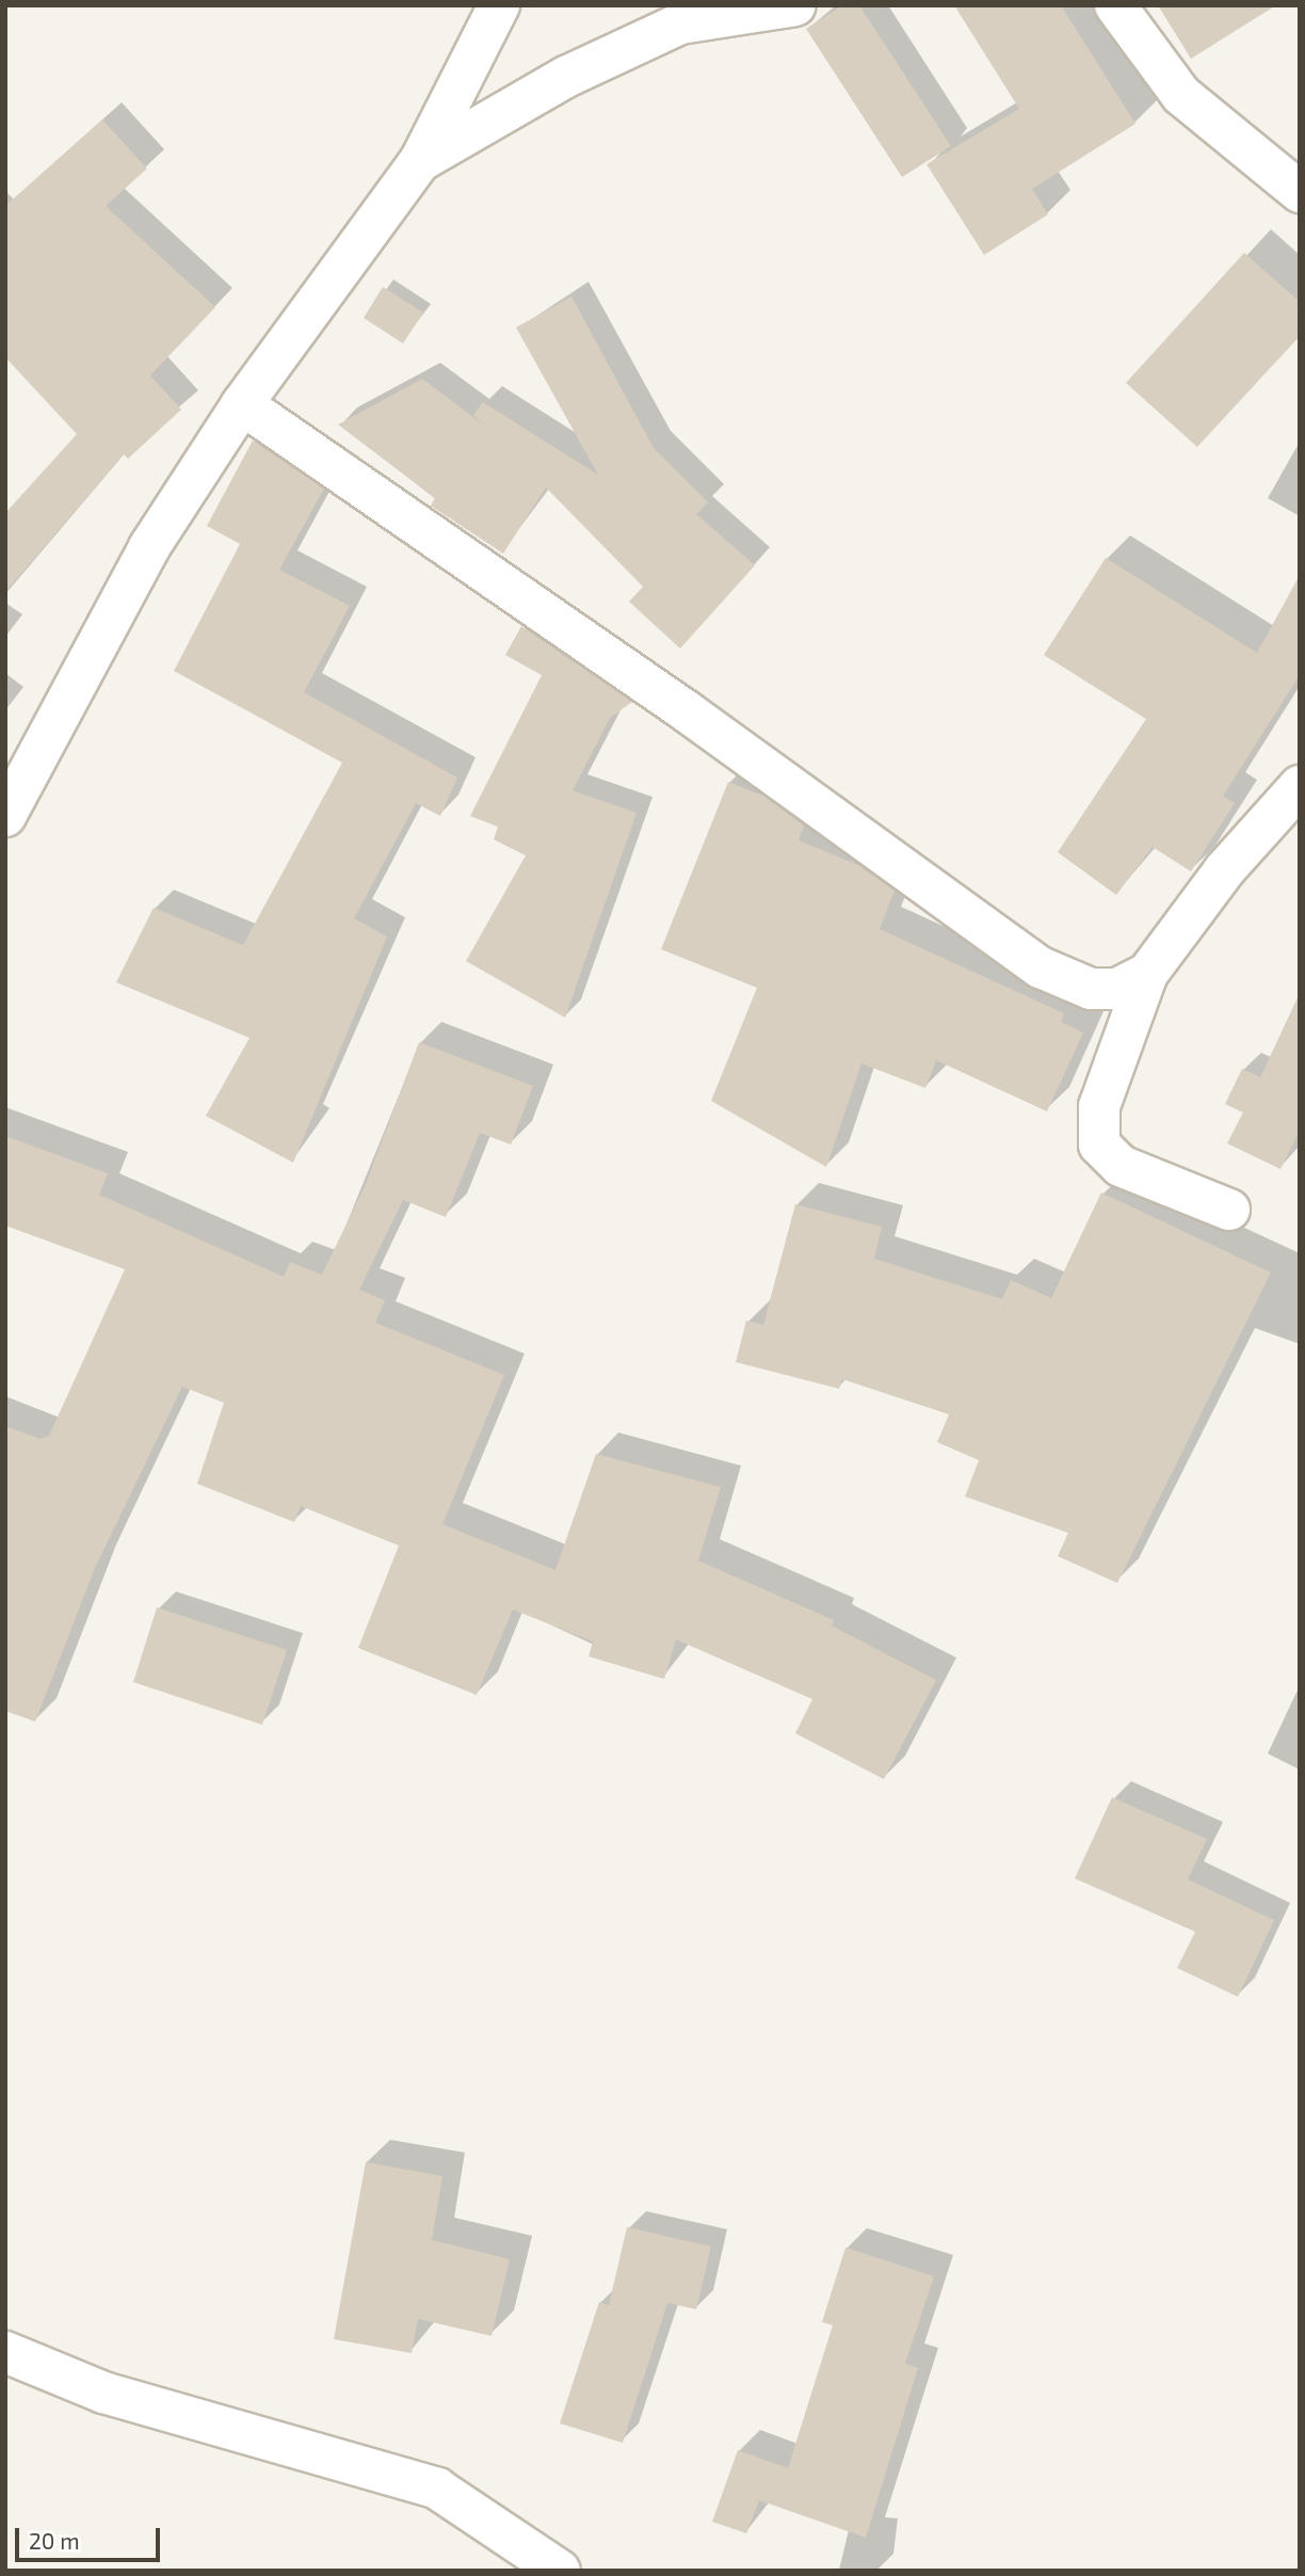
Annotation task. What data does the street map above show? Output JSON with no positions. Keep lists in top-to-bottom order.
{
  "scale_bar": "20 m"
}
